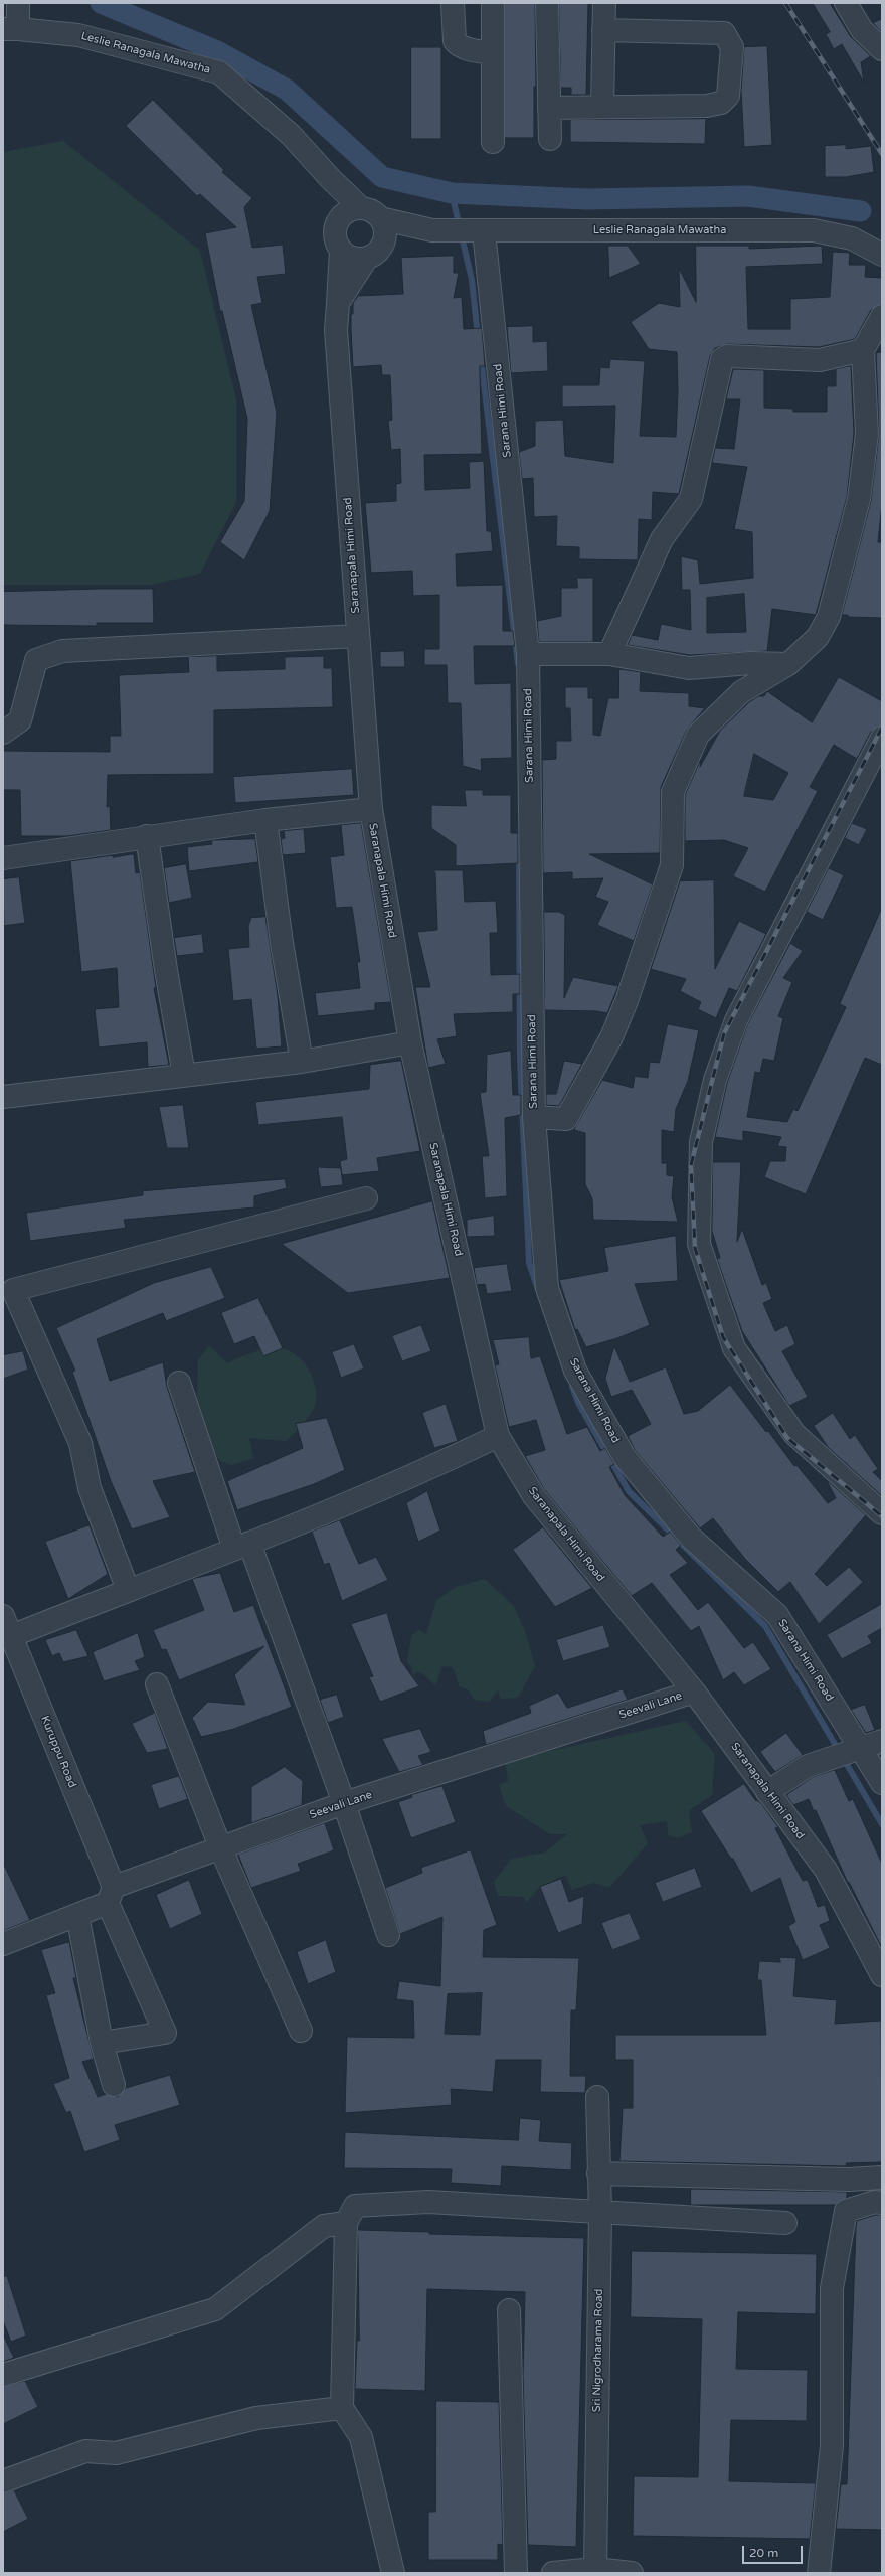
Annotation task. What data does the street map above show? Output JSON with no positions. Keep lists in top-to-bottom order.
{
  "streets": {
    "street": [
      "Leslie Ranagala Mawatha",
      "Sarana Himi Road",
      "Saranapala Himi Road",
      "Seevali Lane",
      "Kuruppu Road",
      "Sri Nigrodharama Road"
    ]
  },
  "crossings": [
    ["Leslie Ranagala Mawatha", "Sarana Himi Road"],
    ["Leslie Ranagala Mawatha", "Saranapala Himi Road"],
    ["Saranapala Himi Road", "Seevali Lane"],
    ["Seevali Lane", "Kuruppu Road"]
  ],
  "scale_bar": "20 m"
}
